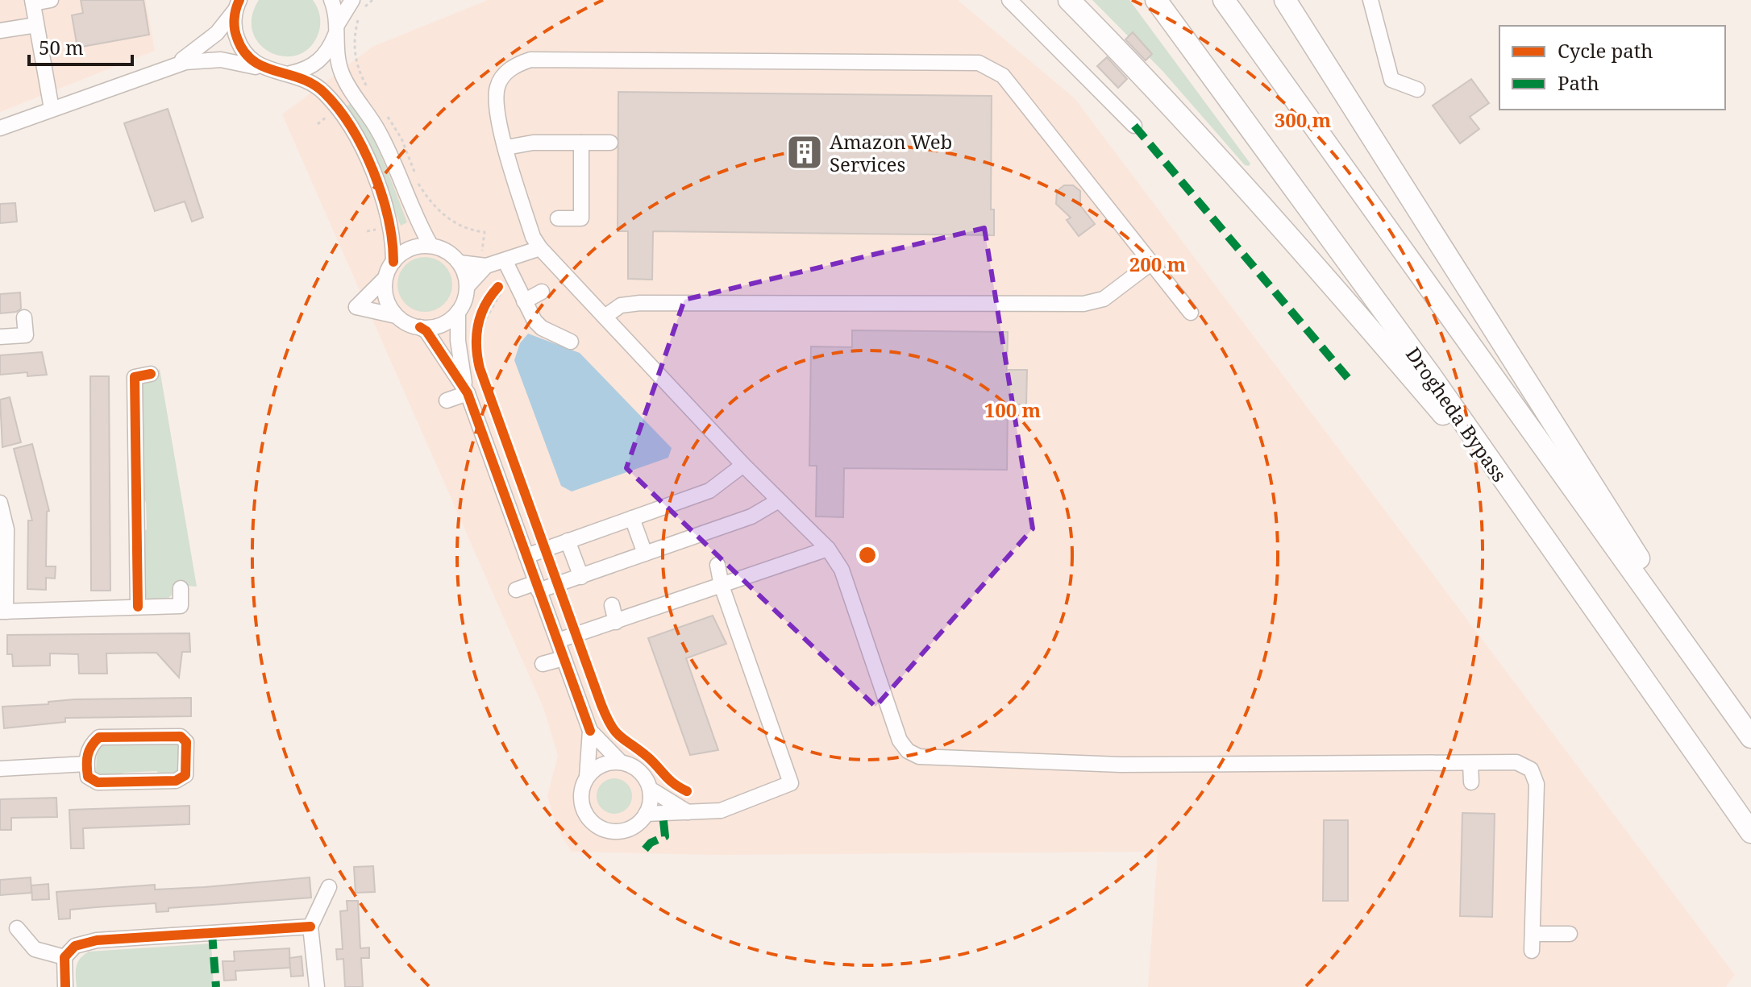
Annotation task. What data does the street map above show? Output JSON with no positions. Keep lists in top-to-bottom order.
{
  "streets": {
    "highway": ["Drogheda Bypass"]
  },
  "places": {
    "building": ["Amazon Web Services"]
  },
  "legend": ["Cycle path", "Path"],
  "scale_bar": "50 m",
  "rings": ["300 m", "200 m", "100 m"]
}
